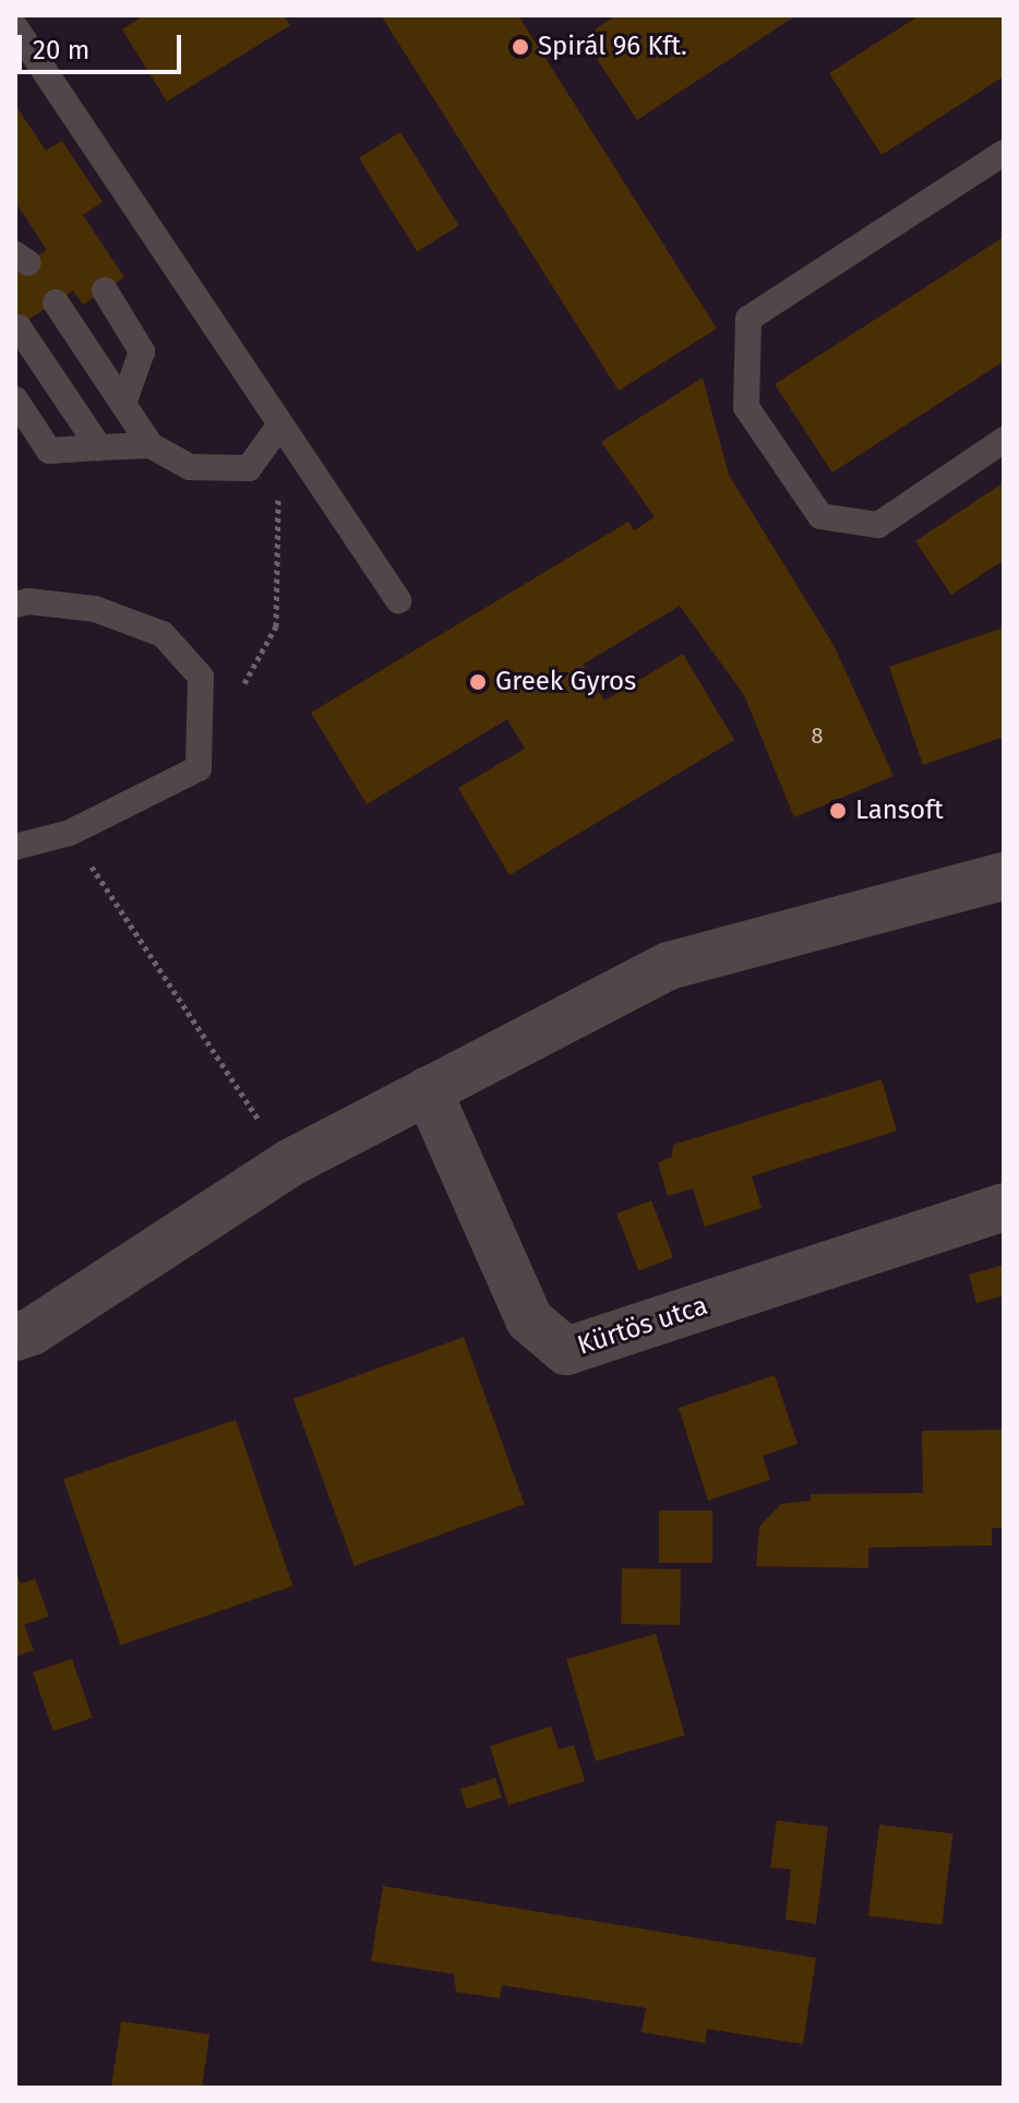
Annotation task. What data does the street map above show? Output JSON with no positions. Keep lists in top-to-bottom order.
{
  "streets": {
    "street": ["Kürtös utca"]
  },
  "places": ["Spirál 96 Kft.", "Greek Gyros", "Lansoft"],
  "house_numbers": ["8"],
  "scale_bar": "20 m"
}
